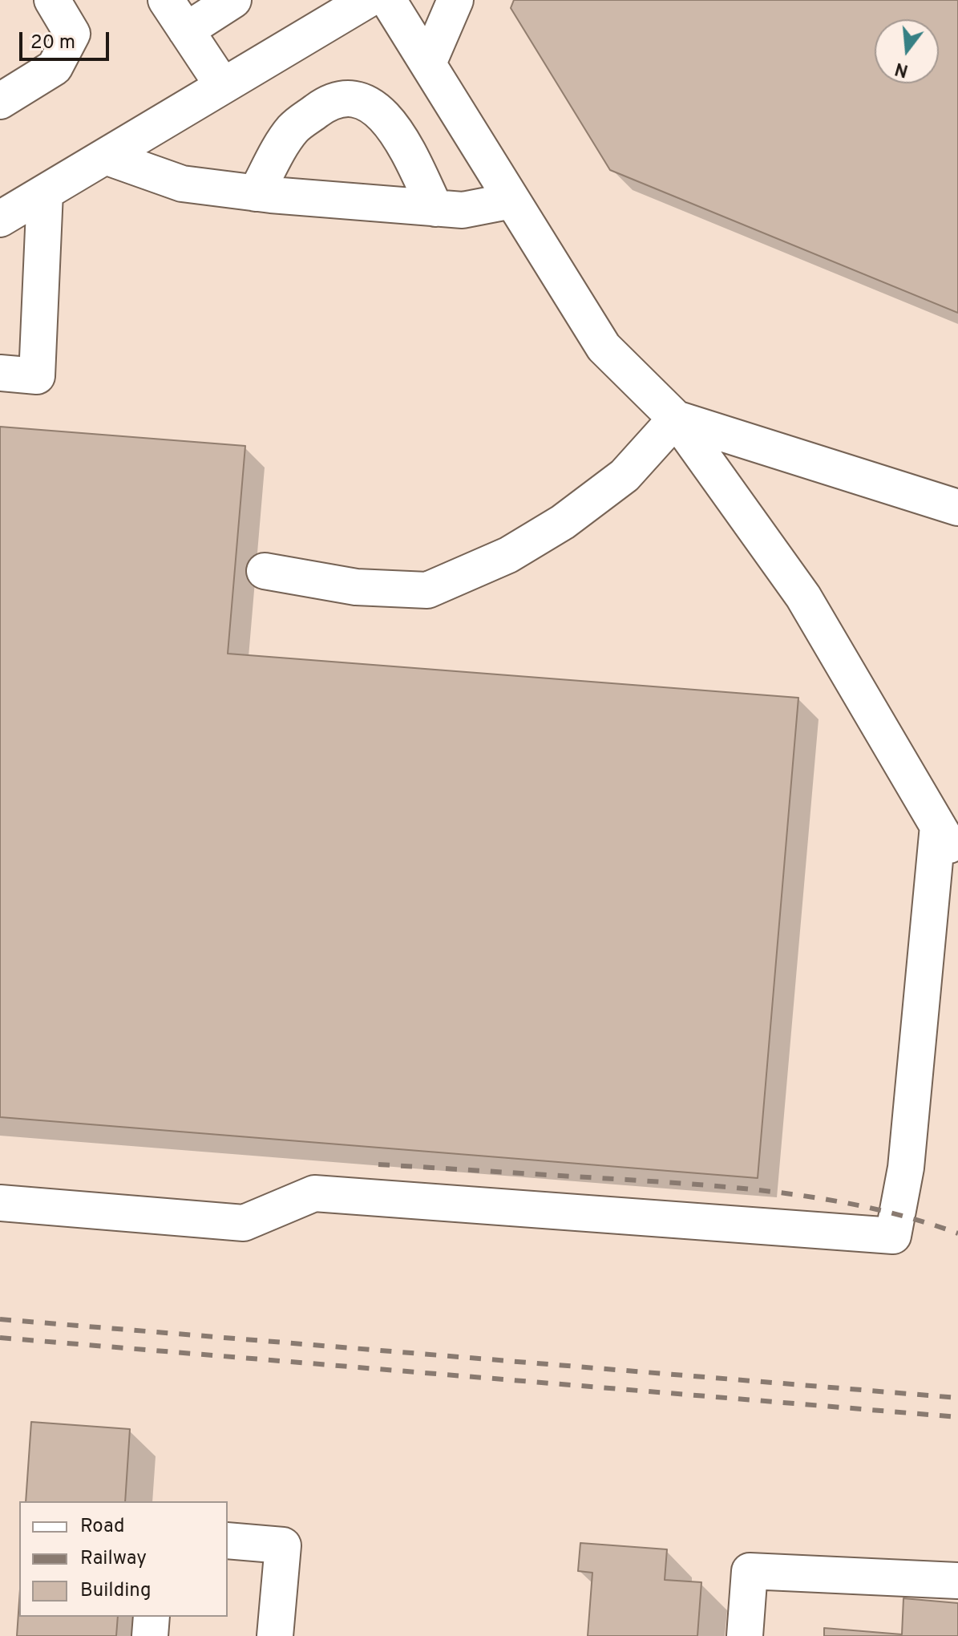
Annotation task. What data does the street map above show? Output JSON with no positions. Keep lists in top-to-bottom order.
{
  "legend": ["Road", "Railway", "Building"],
  "scale_bar": "20 m",
  "north": "bottom"
}
